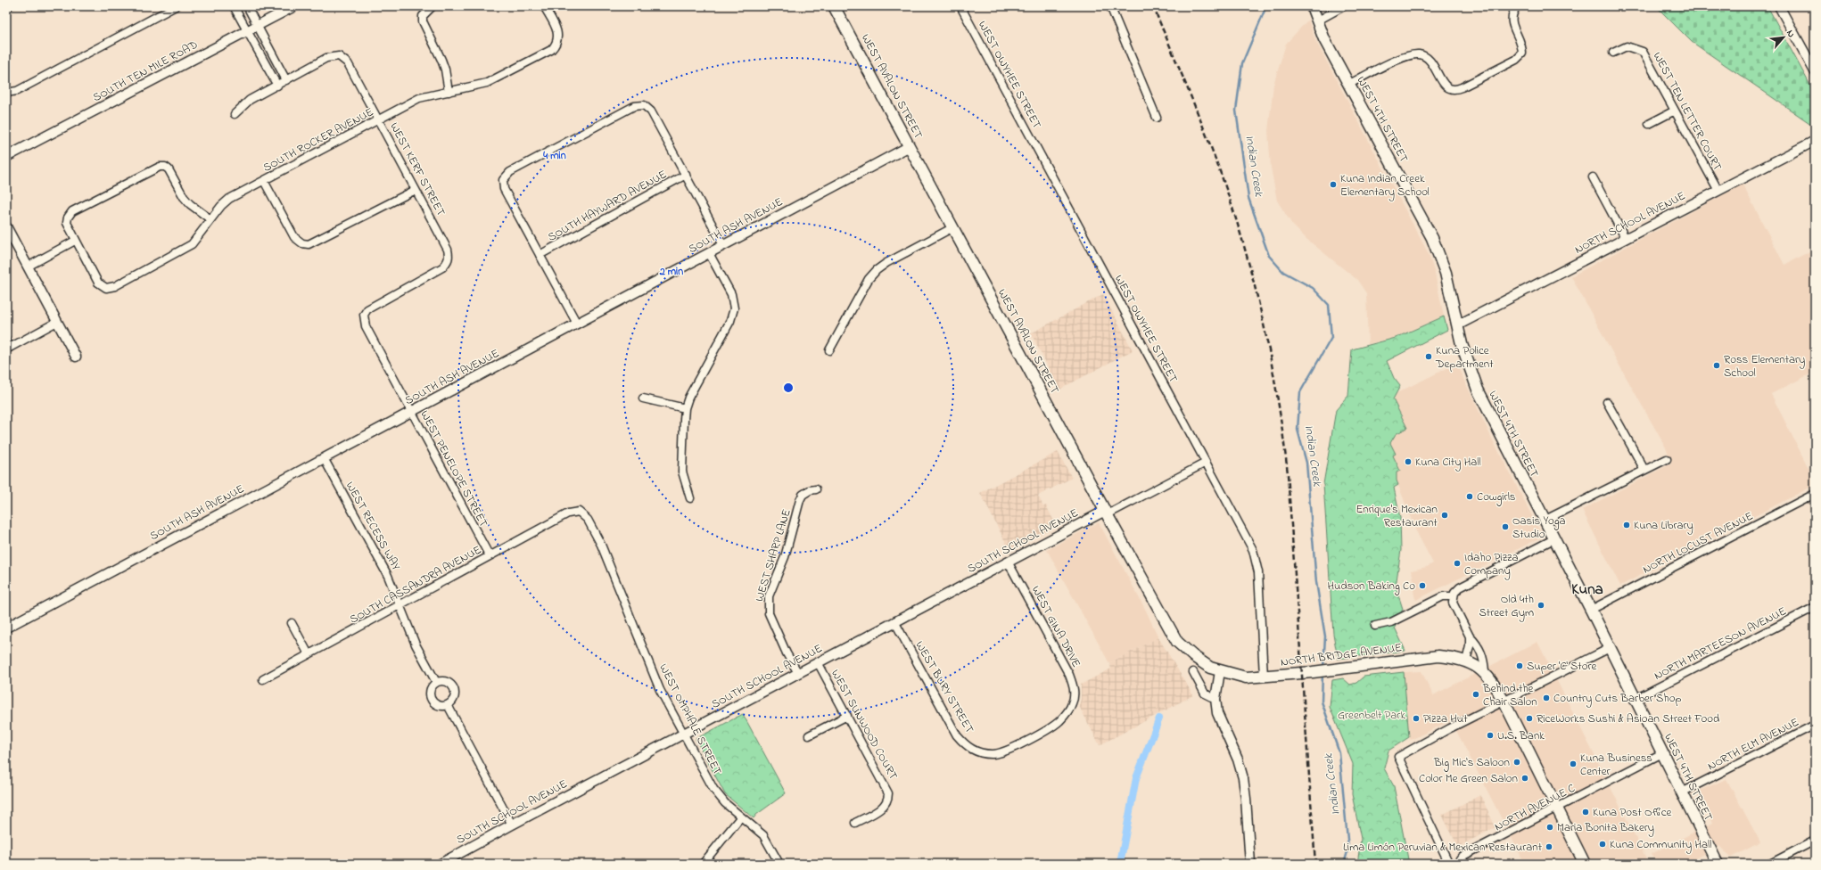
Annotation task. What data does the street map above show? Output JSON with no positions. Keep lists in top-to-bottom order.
{
  "streets": {
    "main road": ["WEST AVALON STREET", "WEST 4TH STREET", "NORTH BRIDGE AVENUE"],
    "street": [
      "SOUTH TEN MILE ROAD",
      "WEST OWYHEE STREET",
      "WEST TEN LETTER COURT",
      "SOUTH ROCKER AVENUE",
      "WEST KERF STREET",
      "SOUTH HAYWARD AVENUE",
      "NORTH SCHOOL AVENUE",
      "SOUTH ASH AVENUE",
      "WEST PENELOPE STREET",
      "WEST RECESS WAY",
      "SOUTH SCHOOL AVENUE",
      "NORTH LOCUST AVENUE",
      "WEST SHARP LANE",
      "SOUTH CASSANDRA AVENUE",
      "WEST GINA DRIVE",
      "NORTH MARTEESON AVENUE",
      "WEST BURY STREET",
      "WEST OMPHALE STREET",
      "WEST SUNWOOD COURT",
      "NORTH ELM AVENUE",
      "NORTH AVENUE C"
    ]
  },
  "crossings": [
    ["WEST OWYHEE STREET", "NORTH BRIDGE AVENUE"],
    ["WEST AVALON STREET", "SOUTH ASH AVENUE"],
    ["WEST AVALON STREET", "SOUTH SCHOOL AVENUE"],
    ["WEST AVALON STREET", "NORTH BRIDGE AVENUE"],
    ["WEST TEN LETTER COURT", "NORTH SCHOOL AVENUE"],
    ["WEST 4TH STREET", "NORTH SCHOOL AVENUE"],
    ["WEST 4TH STREET", "NORTH LOCUST AVENUE"],
    ["WEST 4TH STREET", "NORTH MARTEESON AVENUE"],
    ["WEST 4TH STREET", "NORTH ELM AVENUE"],
    ["WEST 4TH STREET", "NORTH AVENUE C"],
    ["SOUTH ROCKER AVENUE", "WEST KERF STREET"],
    ["WEST KERF STREET", "WEST PENELOPE STREET"],
    ["SOUTH ASH AVENUE", "WEST PENELOPE STREET"],
    ["SOUTH ASH AVENUE", "WEST RECESS WAY"],
    ["WEST PENELOPE STREET", "SOUTH CASSANDRA AVENUE"],
    ["WEST RECESS WAY", "SOUTH CASSANDRA AVENUE"],
    ["SOUTH SCHOOL AVENUE", "WEST SHARP LANE"],
    ["SOUTH SCHOOL AVENUE", "WEST GINA DRIVE"],
    ["SOUTH SCHOOL AVENUE", "WEST BURY STREET"],
    ["SOUTH SCHOOL AVENUE", "WEST OMPHALE STREET"],
    ["SOUTH SCHOOL AVENUE", "WEST SUNWOOD COURT"],
    ["SOUTH CASSANDRA AVENUE", "WEST OMPHALE STREET"],
    ["WEST GINA DRIVE", "WEST BURY STREET"],
    ["NORTH BRIDGE AVENUE", "NORTH AVENUE C"]
  ],
  "districts": ["Kuna"],
  "water": ["Indian Creek"],
  "parks": ["Greenbelt Park"],
  "places": [
    "Kuna Indian Creek Elementary School",
    "Kuna Police Department",
    "Ross Elementary School",
    "Kuna City Hall",
    "Cowgirls",
    "Enrique's Mexican Restaurant",
    "Kuna Library",
    "Oasis Yoga Studio",
    "Idaho Pizza Company",
    "Hudson Baking Co",
    "Old 4th Street Gym",
    "Super 'C' Store",
    "Behind the Chair Salon",
    "Country Cuts Barber Shop",
    "Pizza Hut",
    "RiceWorks Sushi & Asioan Street Food",
    "U.S. Bank",
    "Big Mic's Saloon",
    "Kuna Business Center",
    "Color Me Green Salon",
    "Kuna Post Office",
    "Maria Bonita Bakery",
    "Kuna Community Hall",
    "Lima Limón Peruvian & Mexican Restaurant"
  ],
  "north": "top right",
  "rings": ["4 min", "2 min"]
}
